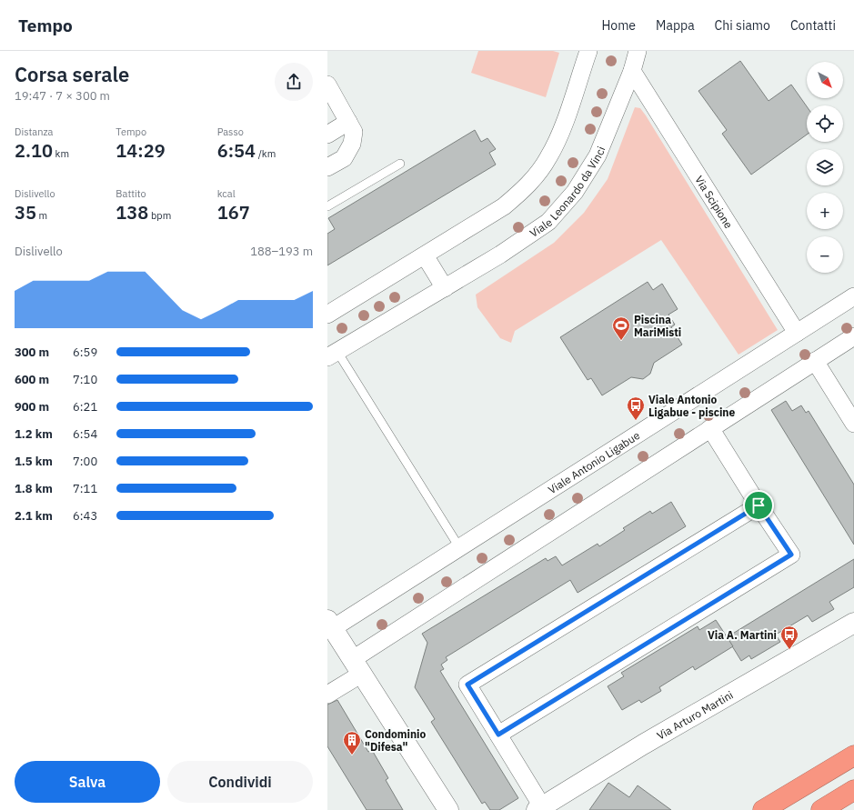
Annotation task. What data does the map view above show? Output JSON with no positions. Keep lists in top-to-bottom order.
{
  "streets": {
    "street": [
      "Viale Leonardo da Vinci",
      "Via Scipione",
      "Viale Antonio Ligabue",
      "Via Arturo Martini"
    ]
  },
  "crossings": [
    ["Viale Leonardo da Vinci", "Via Scipione"],
    ["Via Scipione", "Viale Antonio Ligabue"]
  ],
  "places": {
    "sports": ["Piscina MariMisti"],
    "bus stop": ["Viale Antonio Ligabue - piscine", "Via A. Martini"],
    "building": ["Condominio \"Difesa\""]
  },
  "north": "bottom right",
  "page": {
    "header": "Tempo",
    "nav": [
      "Home",
      "Mappa",
      "Chi siamo",
      "Contatti"
    ],
    "heading": ["Corsa serale", "19:47 · 7 × 300 m"],
    "map_buttons": ["+", "−"],
    "stats": [
      ["Distanza", "2.10 km"],
      ["Tempo", "14:29"],
      ["Passo", "6:54 /km"],
      ["Dislivello", "35 m"],
      ["Battito", "138 bpm"],
      ["kcal", "167"]
    ],
    "chart": ["Dislivello", "188–193 m"],
    "list": [
      {
        "name": "300 m",
        "note": "6:59"
      },
      {
        "name": "600 m",
        "note": "7:10"
      },
      {
        "name": "900 m",
        "note": "6:21"
      },
      {
        "name": "1.2 km",
        "note": "6:54"
      },
      {
        "name": "1.5 km",
        "note": "7:00"
      },
      {
        "name": "1.8 km",
        "note": "7:11"
      },
      {
        "name": "2.1 km",
        "note": "6:43"
      }
    ],
    "buttons": ["Salva", "Condividi"]
  }
}
